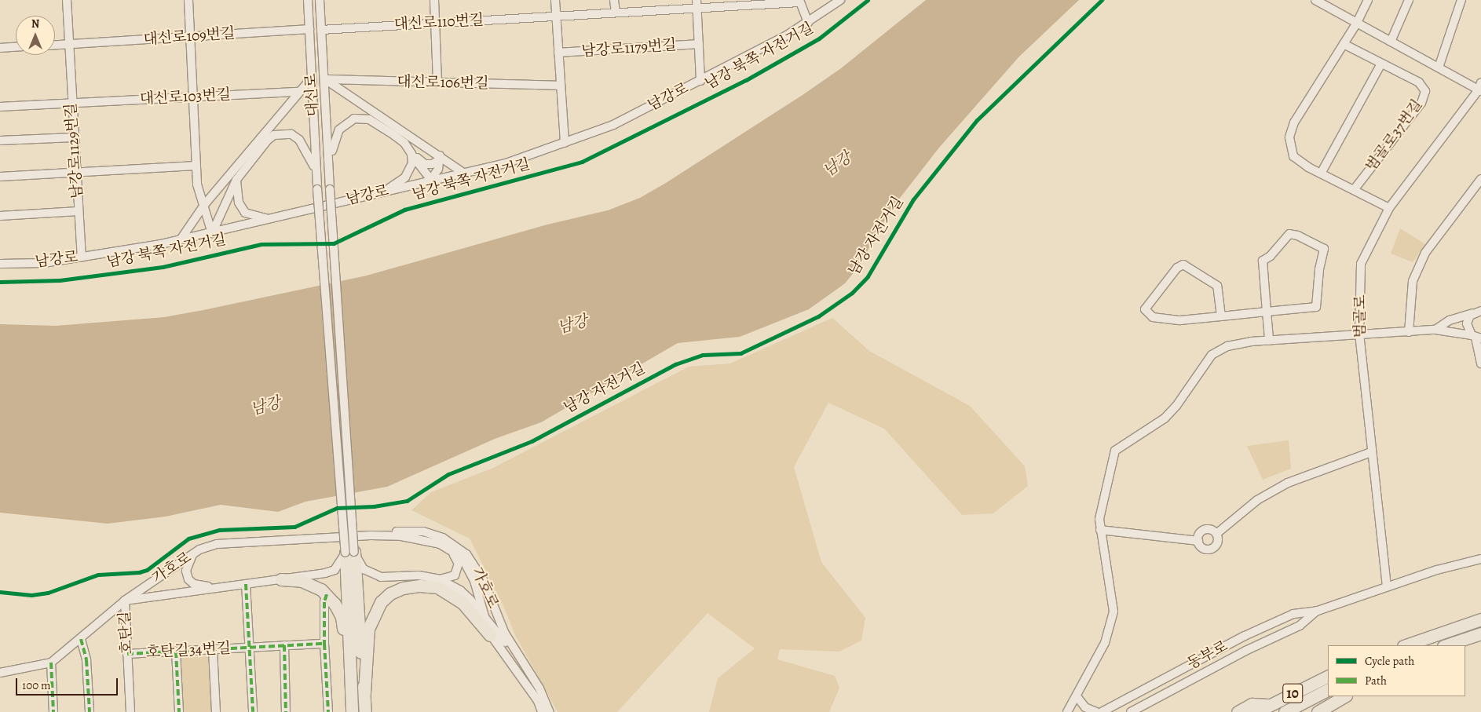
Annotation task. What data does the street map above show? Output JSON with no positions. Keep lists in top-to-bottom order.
{
  "streets": {
    "highway": ["10"],
    "street": [
      "대신로110번길",
      "대신로109번길",
      "남강로1179번길",
      "대신로106번길",
      "대신로",
      "대신로103번길",
      "남강로",
      "범골로37번길",
      "남강로1129번길",
      "범골로",
      "가호로",
      "호탄길",
      "호탄길34번길",
      "동부로"
    ],
    "cycle path": ["남강 북쪽 자전거길", "남강 자전거길"]
  },
  "crossings": [
    ["대신로110번길", "대신로"],
    ["대신로109번길", "대신로"],
    ["대신로109번길", "남강로1129번길"],
    ["대신로106번길", "대신로"],
    ["대신로103번길", "남강로1129번길"],
    ["남강로", "남강로1129번길"],
    ["범골로", "동부로"],
    ["가호로", "호탄길"],
    ["호탄길", "호탄길34번길"]
  ],
  "water": ["남강"],
  "legend": ["Cycle path", "Path"],
  "scale_bar": "100 m",
  "north": "top"
}
